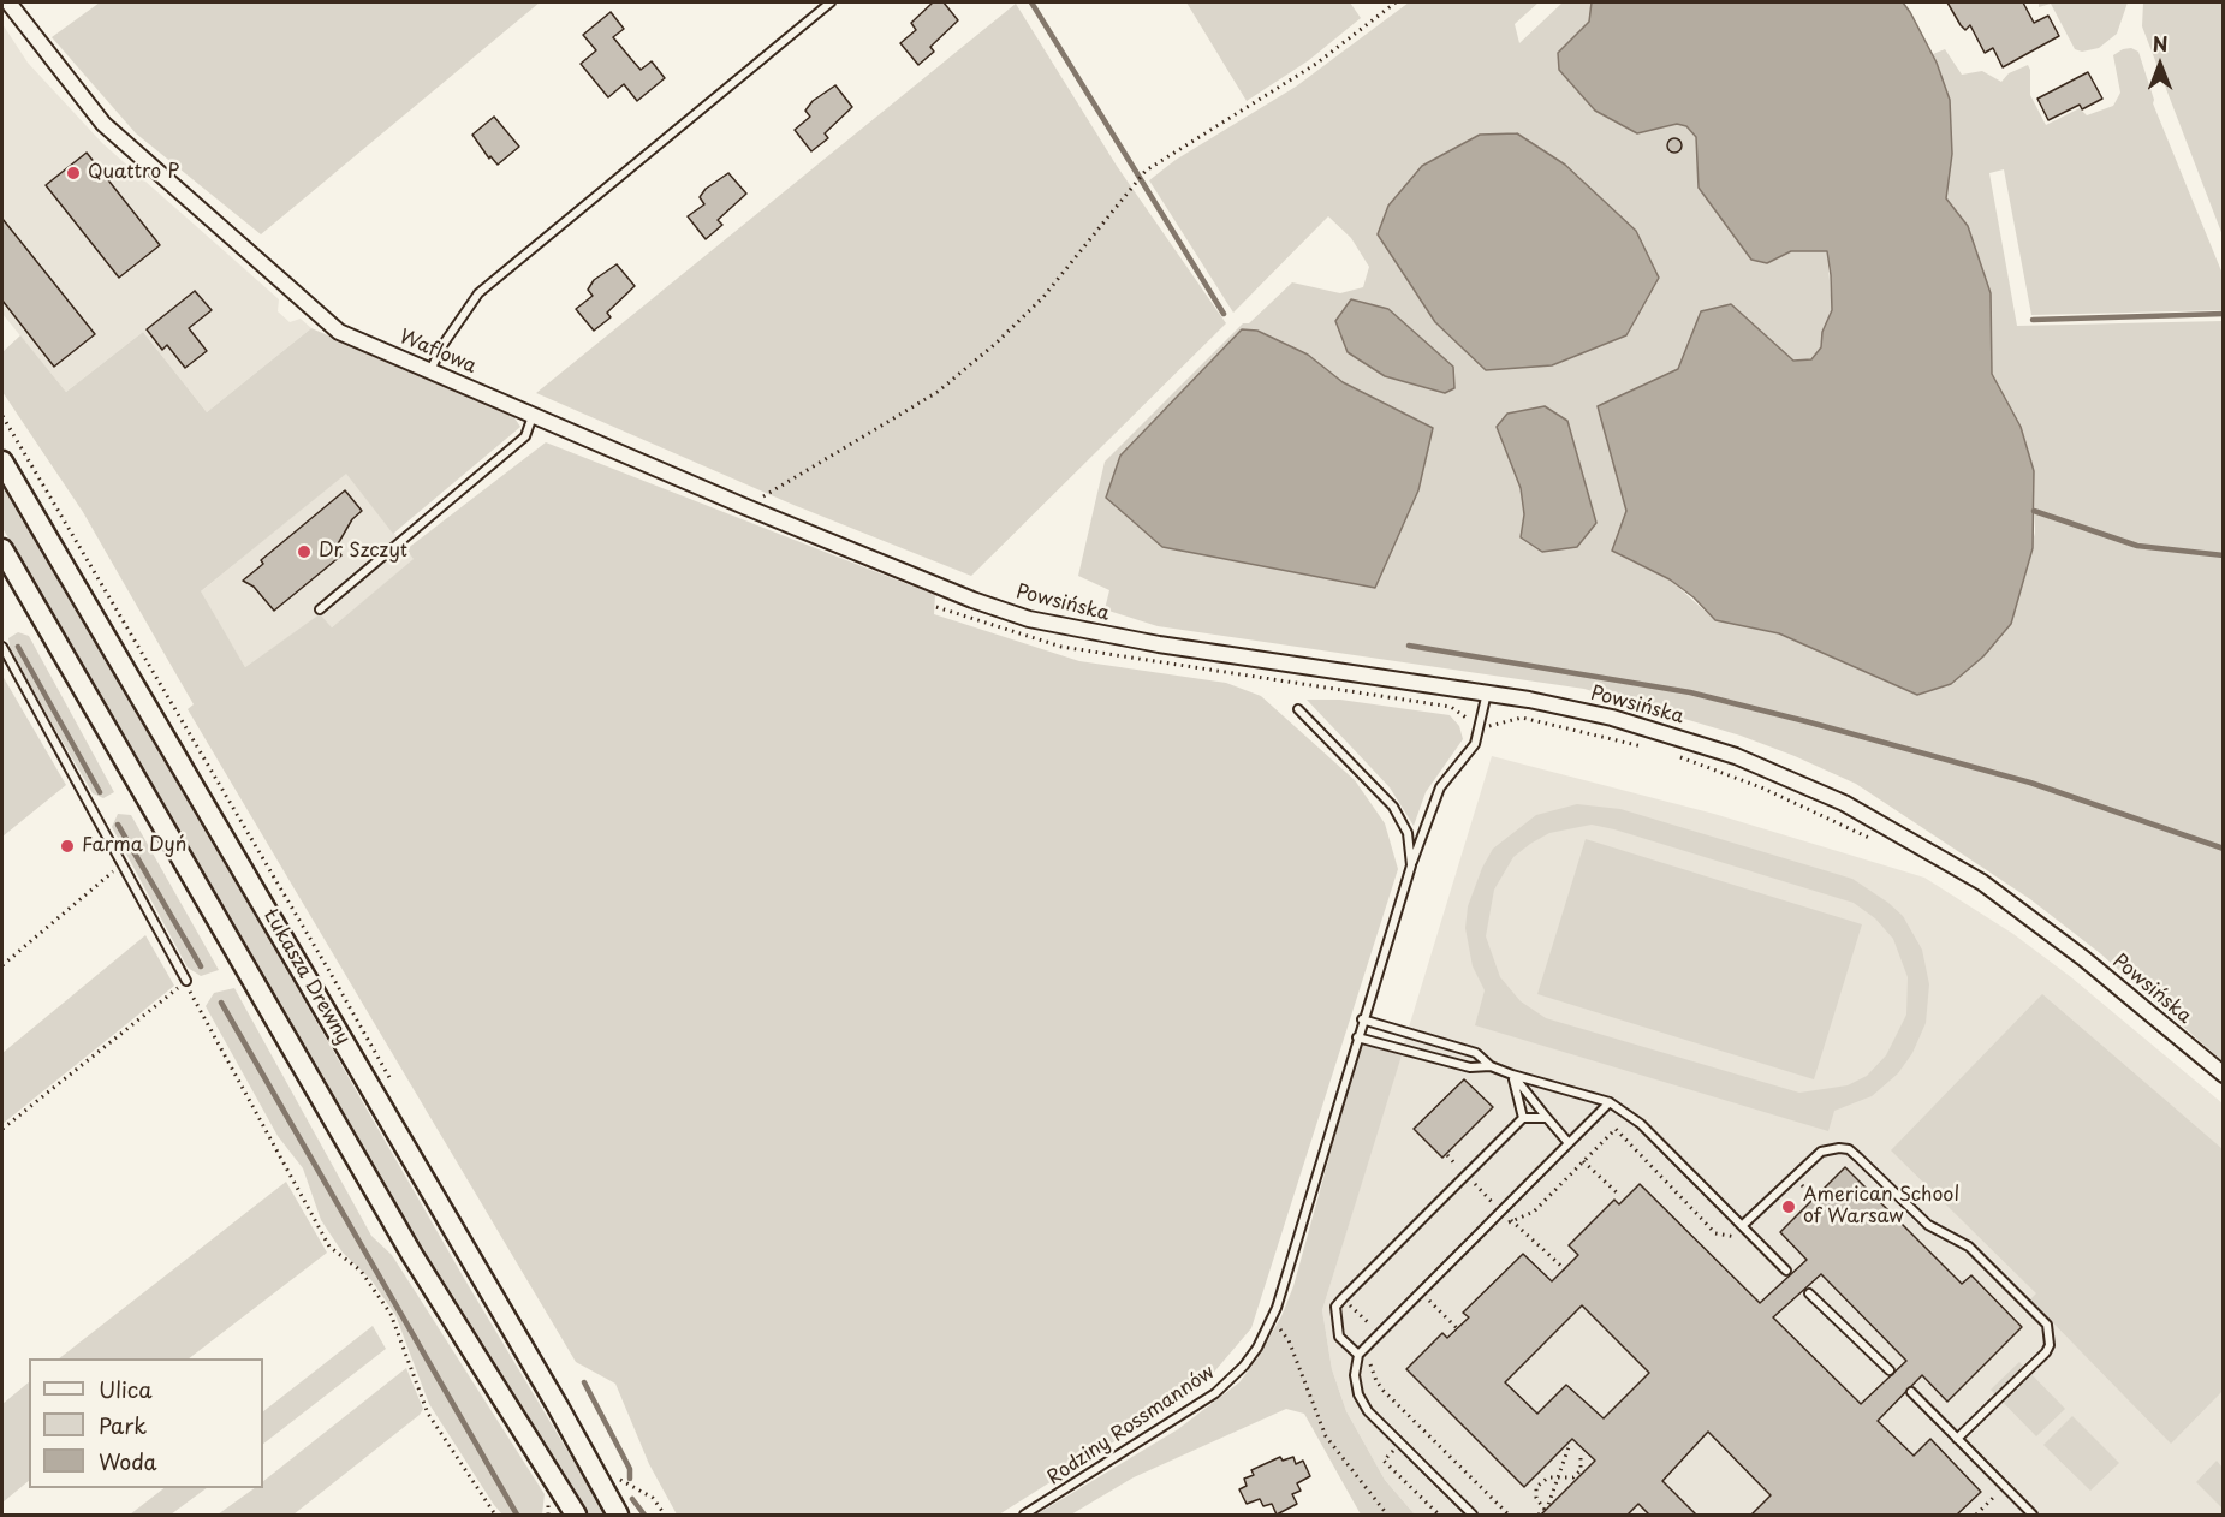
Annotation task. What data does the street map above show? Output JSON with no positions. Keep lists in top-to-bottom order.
{
  "streets": {
    "main road": ["Łukasza Drewny"],
    "street": ["Waflowa", "Powsińska"],
    "lane": ["Rodziny Rossmannów"]
  },
  "crossings": [
    ["Waflowa", "Powsińska"],
    ["Powsińska", "Rodziny Rossmannów"]
  ],
  "places": [
    "Quattro P",
    "Dr Szczyt",
    "Farma Dyń",
    "American School of Warsaw"
  ],
  "legend": ["Ulica", "Park", "Woda"],
  "north": "top"
}
